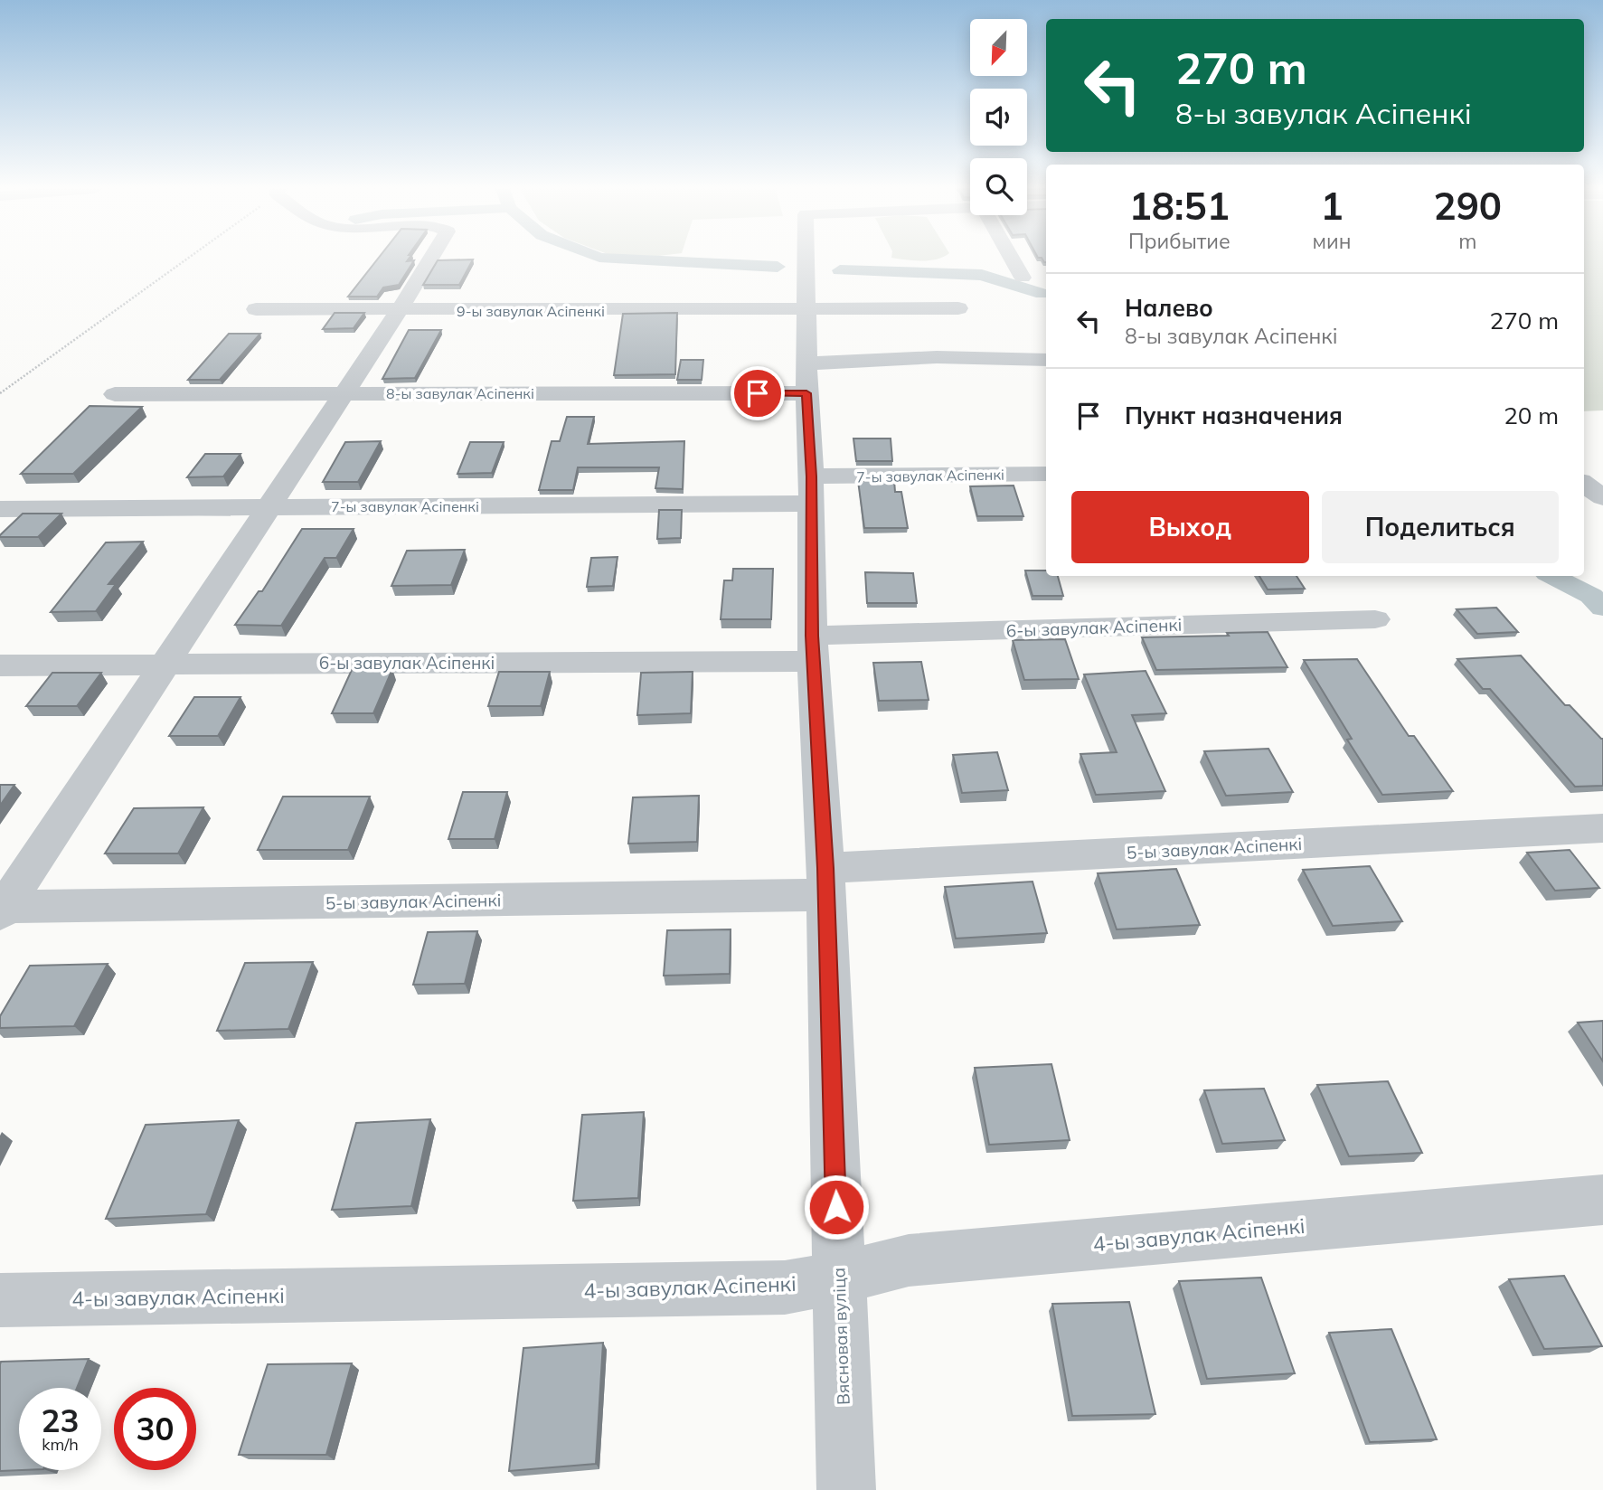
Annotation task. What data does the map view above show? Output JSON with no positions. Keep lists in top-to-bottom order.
{
  "streets": {
    "street": [
      "9-ы завулак Асіпенкі",
      "8-ы завулак Асіпенкі",
      "7-ы завулак Асіпенкі",
      "6-ы завулак Асіпенкі",
      "5-ы завулак Асіпенкі",
      "4-ы завулак Асіпенкі",
      "Вясновая вуліца"
    ]
  },
  "crossings": [
    ["9-ы завулак Асіпенкі", "Вясновая вуліца"],
    ["8-ы завулак Асіпенкі", "Вясновая вуліца"],
    ["7-ы завулак Асіпенкі", "Вясновая вуліца"],
    ["6-ы завулак Асіпенкі", "Вясновая вуліца"],
    ["5-ы завулак Асіпенкі", "Вясновая вуліца"],
    ["4-ы завулак Асіпенкі", "Вясновая вуліца"]
  ],
  "north": "bottom left",
  "page": {
    "turn": ["270 m", "8-ы завулак Асіпенкі"],
    "eta": [
      "18:51",
      "Прибытие",
      "1",
      "мин",
      "290",
      "m"
    ],
    "list": [
      {
        "name": "Налево",
        "note": "8-ы завулак Асіпенкі",
        "value": "270 m"
      },
      {
        "name": "Пункт назначения",
        "value": "20 m"
      }
    ],
    "buttons": ["Выход", "Поделиться"],
    "speed": "23 km/h",
    "limit": "30"
  }
}
